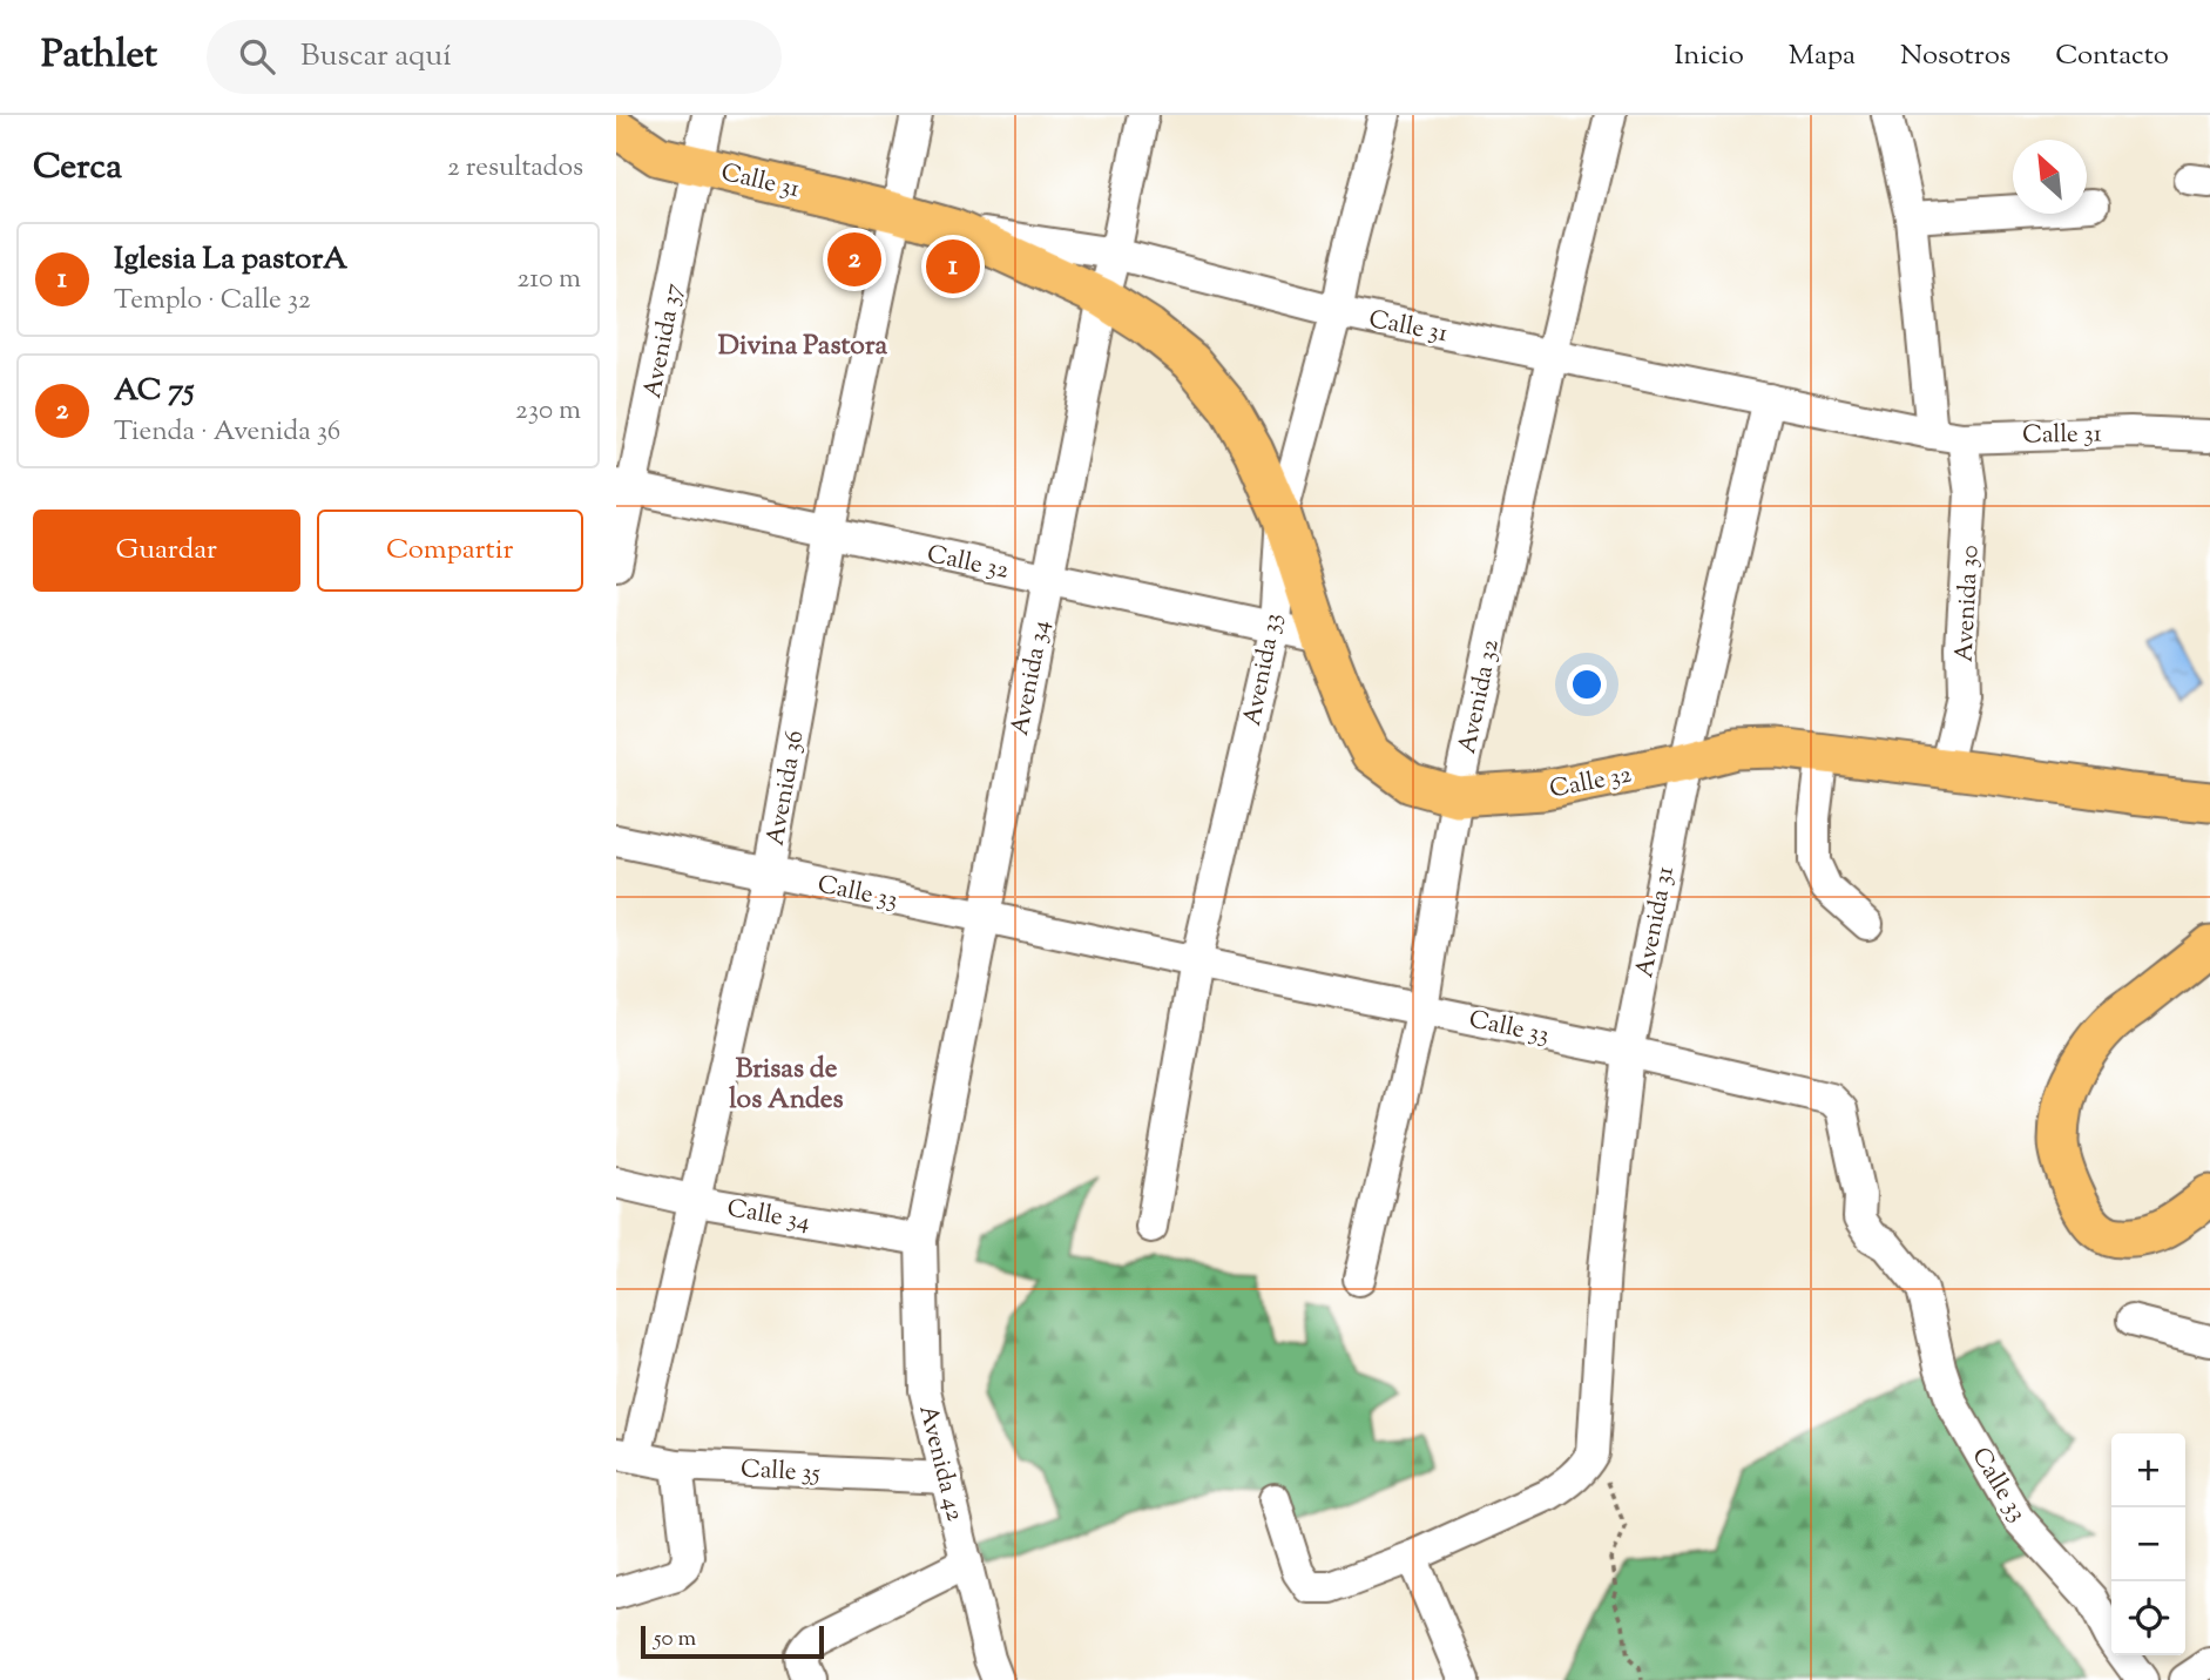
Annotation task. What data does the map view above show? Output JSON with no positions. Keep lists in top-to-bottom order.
{
  "streets": {
    "main road": ["Calle 31", "Calle 32"],
    "street": [
      "Avenida 37",
      "Avenida 30",
      "Avenida 33",
      "Avenida 34",
      "Avenida 32",
      "Avenida 36",
      "Calle 33",
      "Avenida 31",
      "Calle 34",
      "Avenida 42",
      "Calle 35"
    ]
  },
  "crossings": [
    ["Calle 31", "Avenida 37"],
    ["Calle 31", "Calle 32"],
    ["Calle 31", "Avenida 30"],
    ["Calle 31", "Avenida 33"],
    ["Calle 31", "Avenida 34"],
    ["Calle 31", "Avenida 32"],
    ["Calle 31", "Avenida 36"],
    ["Calle 31", "Avenida 31"],
    ["Avenida 37", "Calle 32"],
    ["Calle 32", "Avenida 30"],
    ["Calle 32", "Avenida 33"],
    ["Calle 32", "Avenida 34"],
    ["Calle 32", "Avenida 32"],
    ["Calle 32", "Avenida 36"],
    ["Calle 32", "Avenida 31"],
    ["Avenida 33", "Calle 33"],
    ["Avenida 34", "Calle 33"],
    ["Avenida 34", "Calle 34"],
    ["Avenida 34", "Avenida 42"],
    ["Avenida 32", "Calle 33"],
    ["Avenida 36", "Calle 33"],
    ["Avenida 36", "Calle 34"],
    ["Avenida 36", "Calle 35"],
    ["Calle 33", "Avenida 31"],
    ["Calle 34", "Avenida 42"],
    ["Avenida 42", "Calle 35"]
  ],
  "districts": ["Divina Pastora", "Brisas de los Andes"],
  "scale_bar": "50 m",
  "north": "top left",
  "page": {
    "header": "Pathlet",
    "search": "Buscar aquí",
    "nav": [
      "Inicio",
      "Mapa",
      "Nosotros",
      "Contacto"
    ],
    "heading": ["Cerca", "2 resultados"],
    "list": [
      {
        "mark": "1",
        "name": "Iglesia La pastorA",
        "note": "Templo · Calle 32",
        "value": "210 m"
      },
      {
        "mark": "2",
        "name": "AC 75",
        "note": "Tienda · Avenida 36",
        "value": "230 m"
      }
    ],
    "pins": ["2", "1"],
    "buttons": ["Guardar", "Compartir"],
    "map_buttons": ["+", "−"],
    "scale": "50 m"
  }
}
